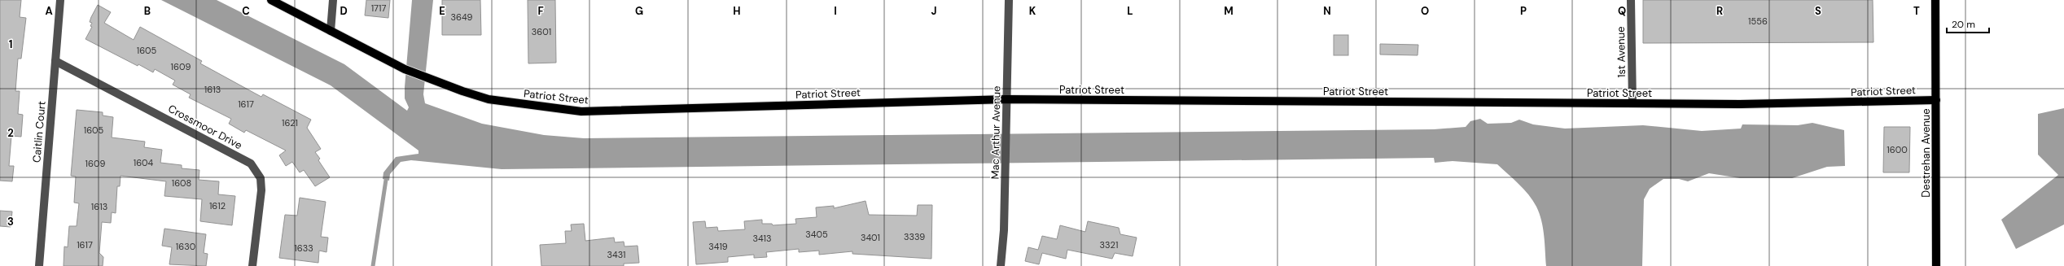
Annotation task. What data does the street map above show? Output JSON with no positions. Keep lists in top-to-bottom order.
{
  "streets": {
    "main road": ["Patriot Street", "Destrehan Avenue"],
    "street": [
      "1st Avenue",
      "Crossmoor Drive",
      "Caitlin Court",
      "Mac Arthur Avenue"
    ]
  },
  "crossings": [
    ["1st Avenue", "Patriot Street"],
    ["Patriot Street", "Mac Arthur Avenue"],
    ["Patriot Street", "Destrehan Avenue"],
    ["Crossmoor Drive", "Caitlin Court"]
  ],
  "house_numbers": [
    "1717",
    "3649",
    "1556",
    "3601",
    "1605",
    "1609",
    "1613",
    "1617",
    "1621",
    "1605",
    "1600",
    "1604",
    "1609",
    "1608",
    "1612",
    "1613",
    "3405",
    "3339",
    "3401",
    "3413",
    "1617",
    "3321",
    "1630",
    "3419",
    "1633",
    "3431"
  ],
  "scale_bar": "20 m",
  "grid": {
    "columns": [
      "A",
      "B",
      "C",
      "D",
      "E",
      "F",
      "G",
      "H",
      "I",
      "J",
      "K",
      "L",
      "M",
      "N",
      "O",
      "P",
      "Q",
      "R",
      "S",
      "T"
    ],
    "rows": ["1", "2", "3"]
  }
}
